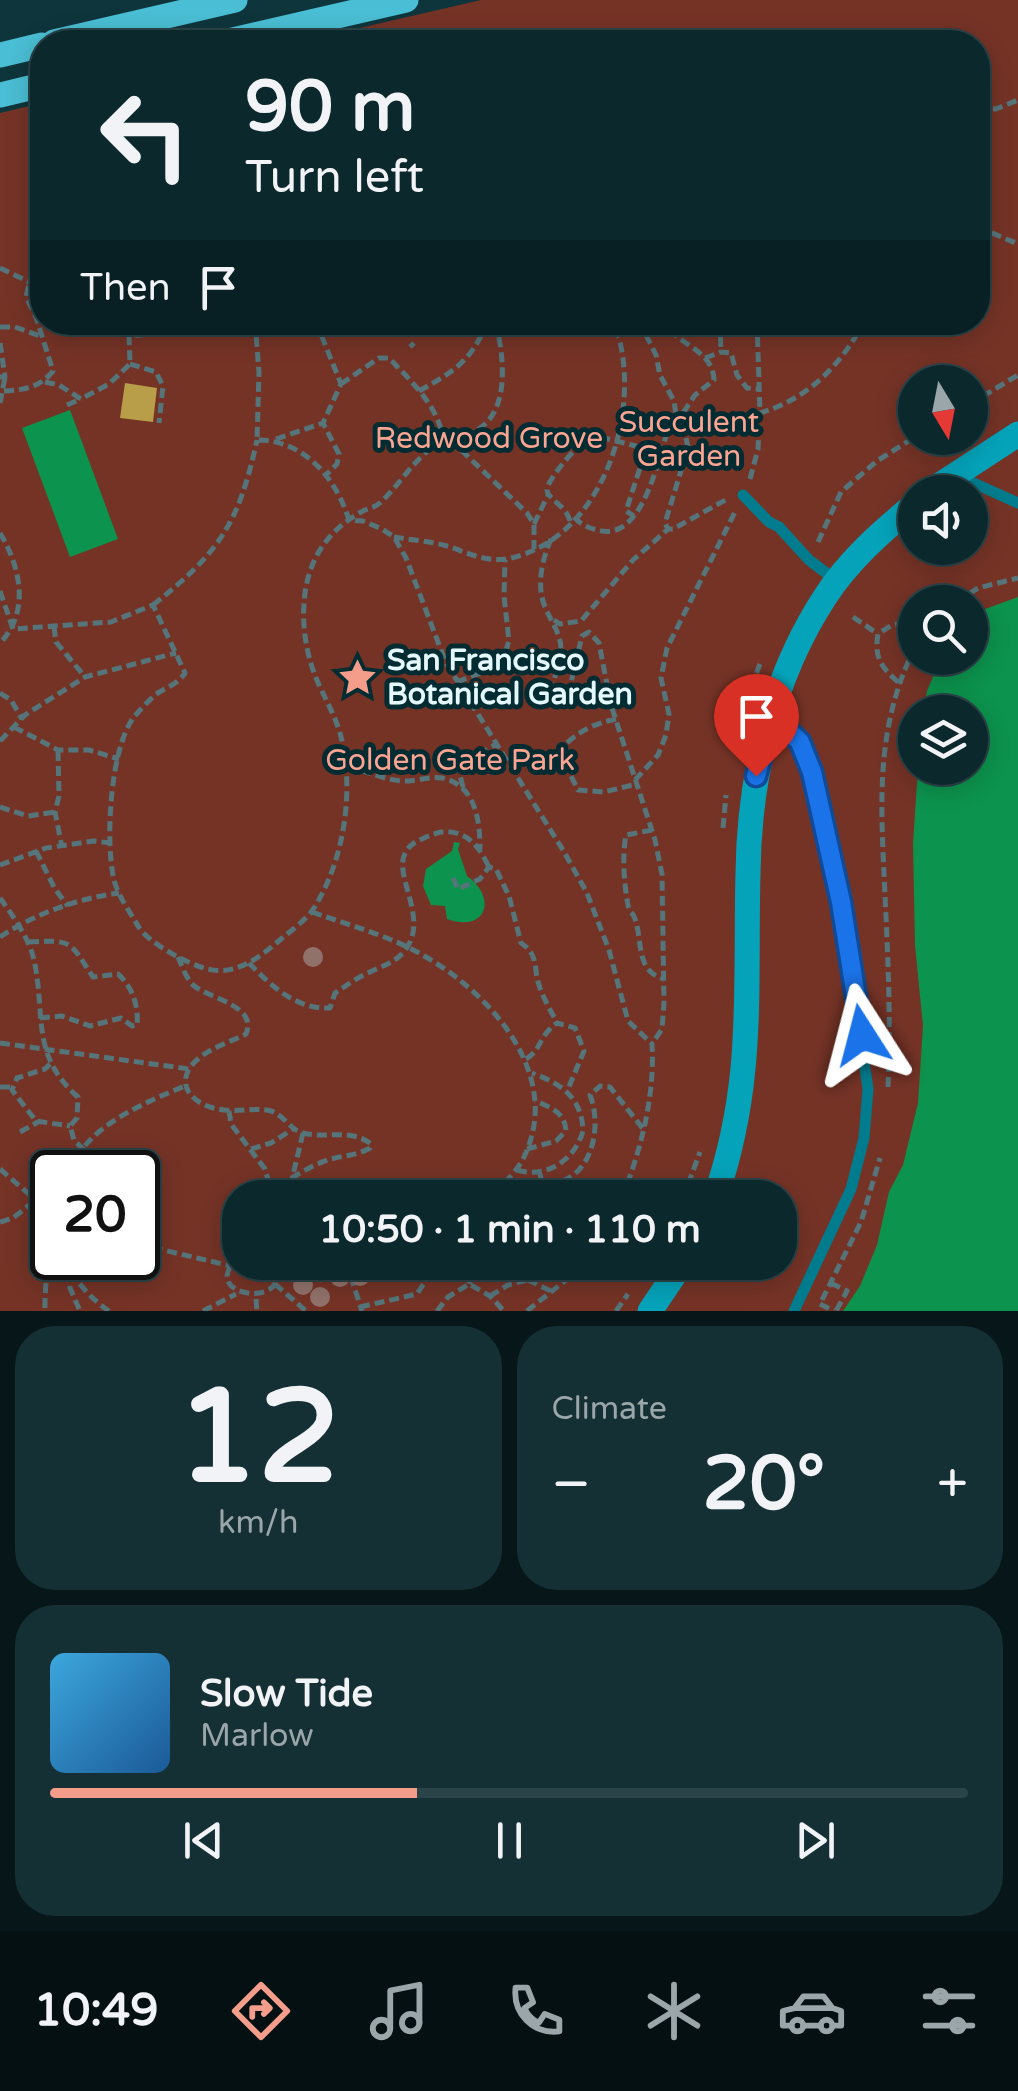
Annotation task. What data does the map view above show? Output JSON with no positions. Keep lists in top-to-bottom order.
{
  "parks": ["Succulent Garden", "Redwood Grove", "Golden Gate Park"],
  "places": {
    "place": ["San Francisco Botanical Garden"]
  },
  "north": "bottom",
  "page": {
    "turn": ["90 m", "Turn left"],
    "then": "Then",
    "limit": "20",
    "trip": "10:50 · 1 min · 110 m",
    "tile": [
      ["12", "km/h"],
      "Climate"
    ],
    "heat": ["−", "20°", "+"],
    "song": ["Slow Tide", "Marlow"],
    "tabs": "10:49"
  }
}
